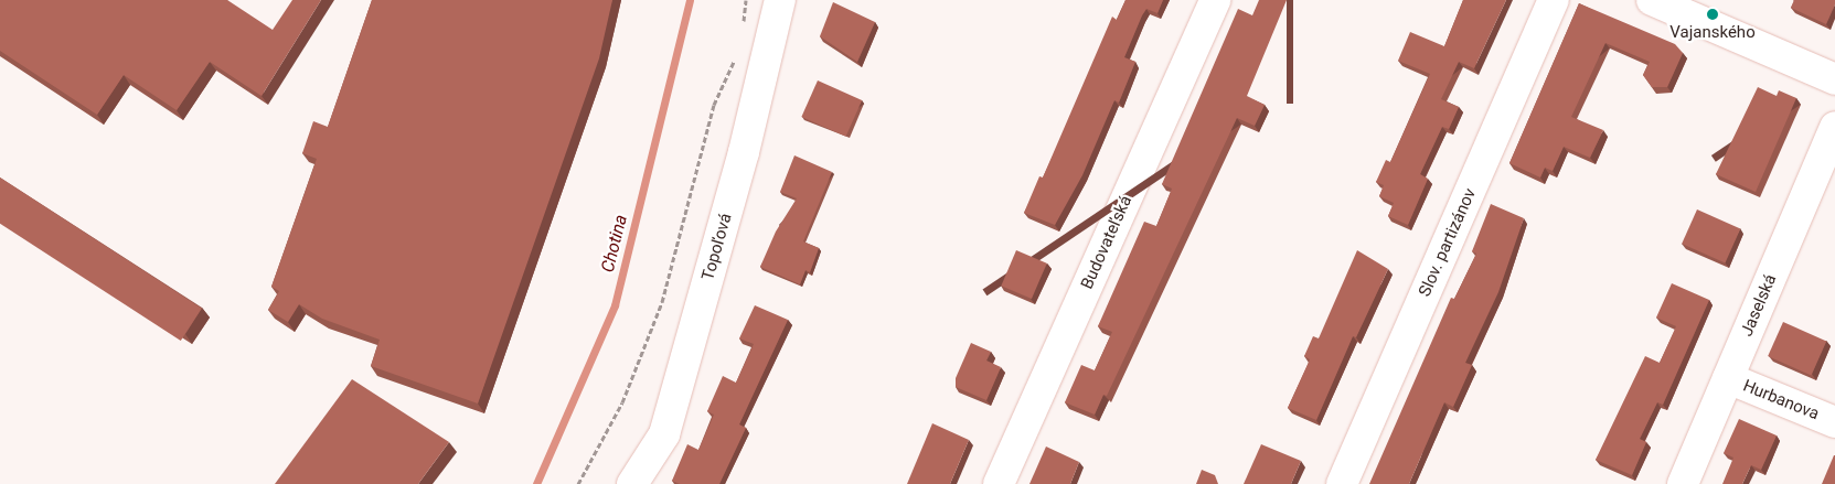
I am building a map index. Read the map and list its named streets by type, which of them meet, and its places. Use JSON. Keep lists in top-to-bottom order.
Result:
{
  "streets": {
    "street": [
      "Budovateľská",
      "Slov. partizánov",
      "Topoľová",
      "Jaselská",
      "Hurbanova"
    ]
  },
  "crossings": [
    ["Jaselská", "Hurbanova"]
  ],
  "water": ["Chotina"],
  "places": ["Vajanského"]
}
